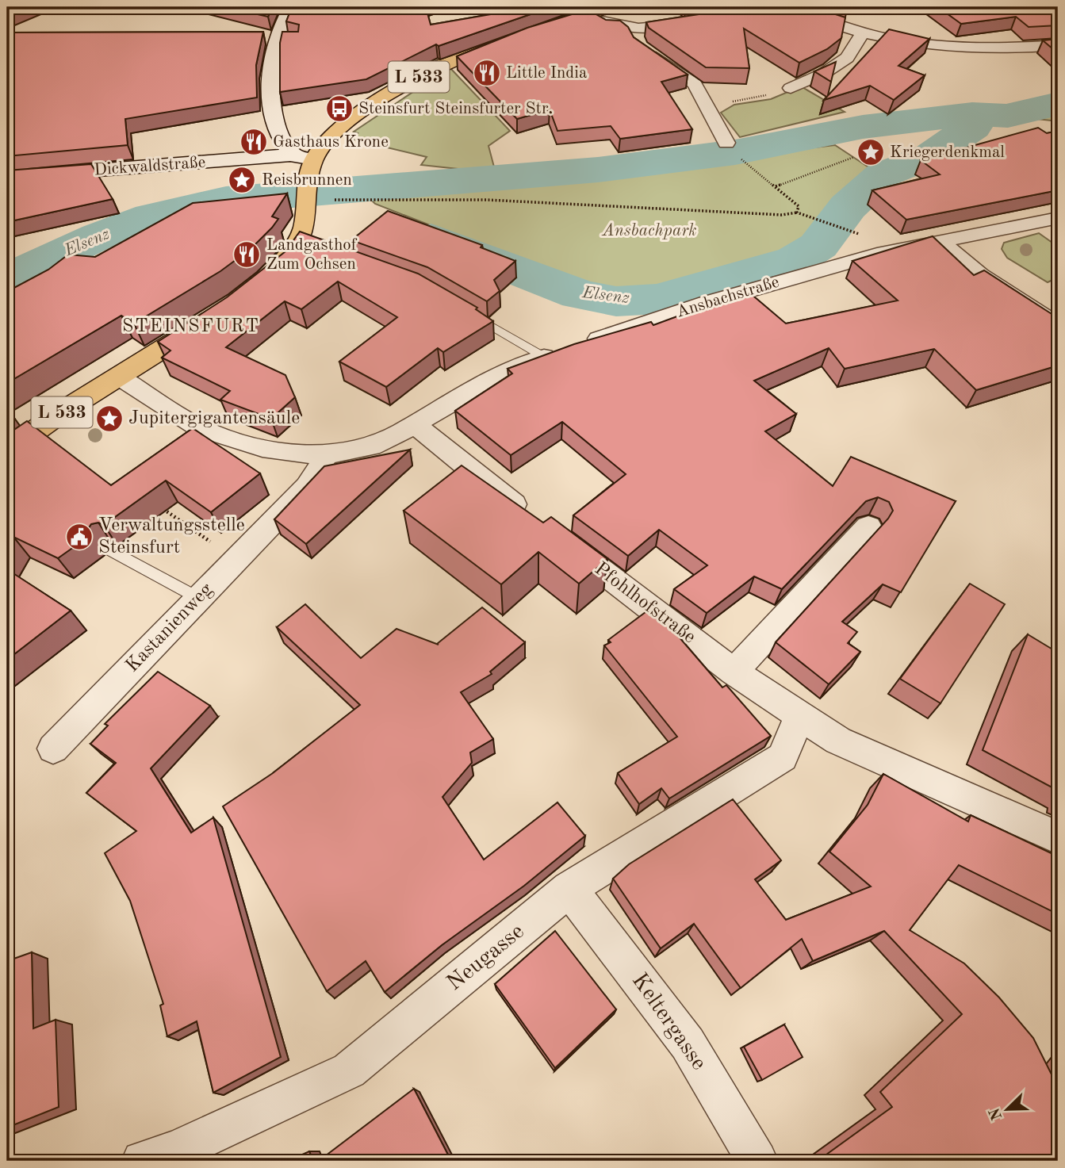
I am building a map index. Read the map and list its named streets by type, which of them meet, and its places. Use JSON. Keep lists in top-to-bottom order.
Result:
{
  "streets": {
    "main road": ["L 533"],
    "street": [
      "Dickwaldstraße",
      "Ansbachstraße",
      "Pfohlhofstraße",
      "Kastanienweg",
      "Neugasse",
      "Keltergasse"
    ]
  },
  "crossings": [
    ["L 533", "Dickwaldstraße"],
    ["Ansbachstraße", "Pfohlhofstraße"],
    ["Pfohlhofstraße", "Neugasse"],
    ["Neugasse", "Keltergasse"]
  ],
  "districts": ["STEINSFURT"],
  "water": ["Elsenz"],
  "parks": ["Ansbachpark"],
  "places": {
    "restaurant": ["Little India", "Gasthaus Krone", "Landgasthof Zum Ochsen"],
    "bus stop": ["Steinsfurt Steinsfurter Str."],
    "place": ["Kriegerdenkmal", "Reisbrunnen", "Jupitergigantensäule"],
    "public building": ["Verwaltungsstelle Steinsfurt"]
  },
  "north": "bottom left"
}
